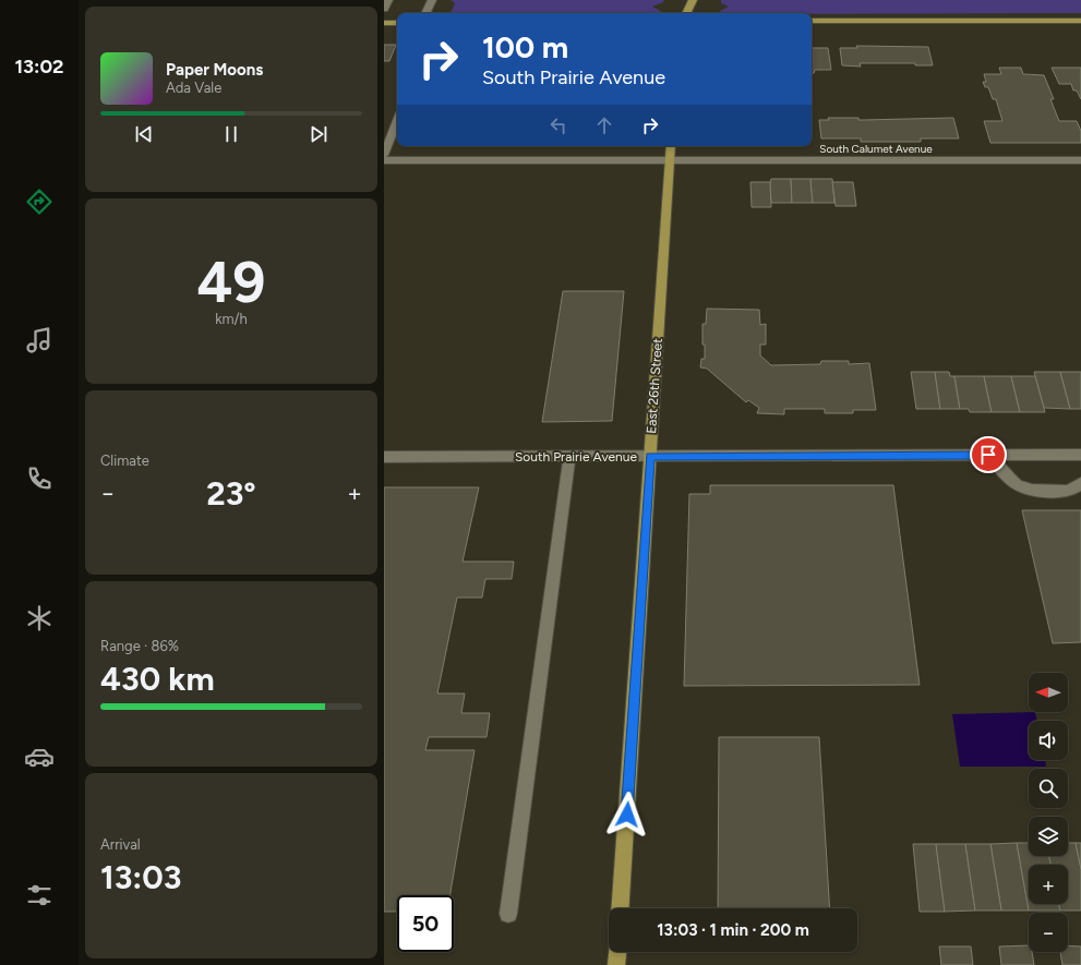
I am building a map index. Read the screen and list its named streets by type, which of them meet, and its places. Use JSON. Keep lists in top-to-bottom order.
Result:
{
  "streets": {
    "main road": ["East 26th Street"],
    "street": ["South Calumet Avenue", "South Prairie Avenue"]
  },
  "crossings": [
    ["South Calumet Avenue", "East 26th Street"],
    ["East 26th Street", "South Prairie Avenue"]
  ],
  "north": "left",
  "page": {
    "tabs": "13:02",
    "turn": ["100 m", "South Prairie Avenue"],
    "song": ["Paper Moons", "Ada Vale"],
    "tile": [
      ["49", "km/h"],
      "Climate",
      ["Range · 86%", "430 km"],
      ["Arrival", "13:03"]
    ],
    "heat": ["−", "23°", "+"],
    "map_buttons": ["+", "−"],
    "limit": "50",
    "trip": "13:03 · 1 min · 200 m"
  }
}
